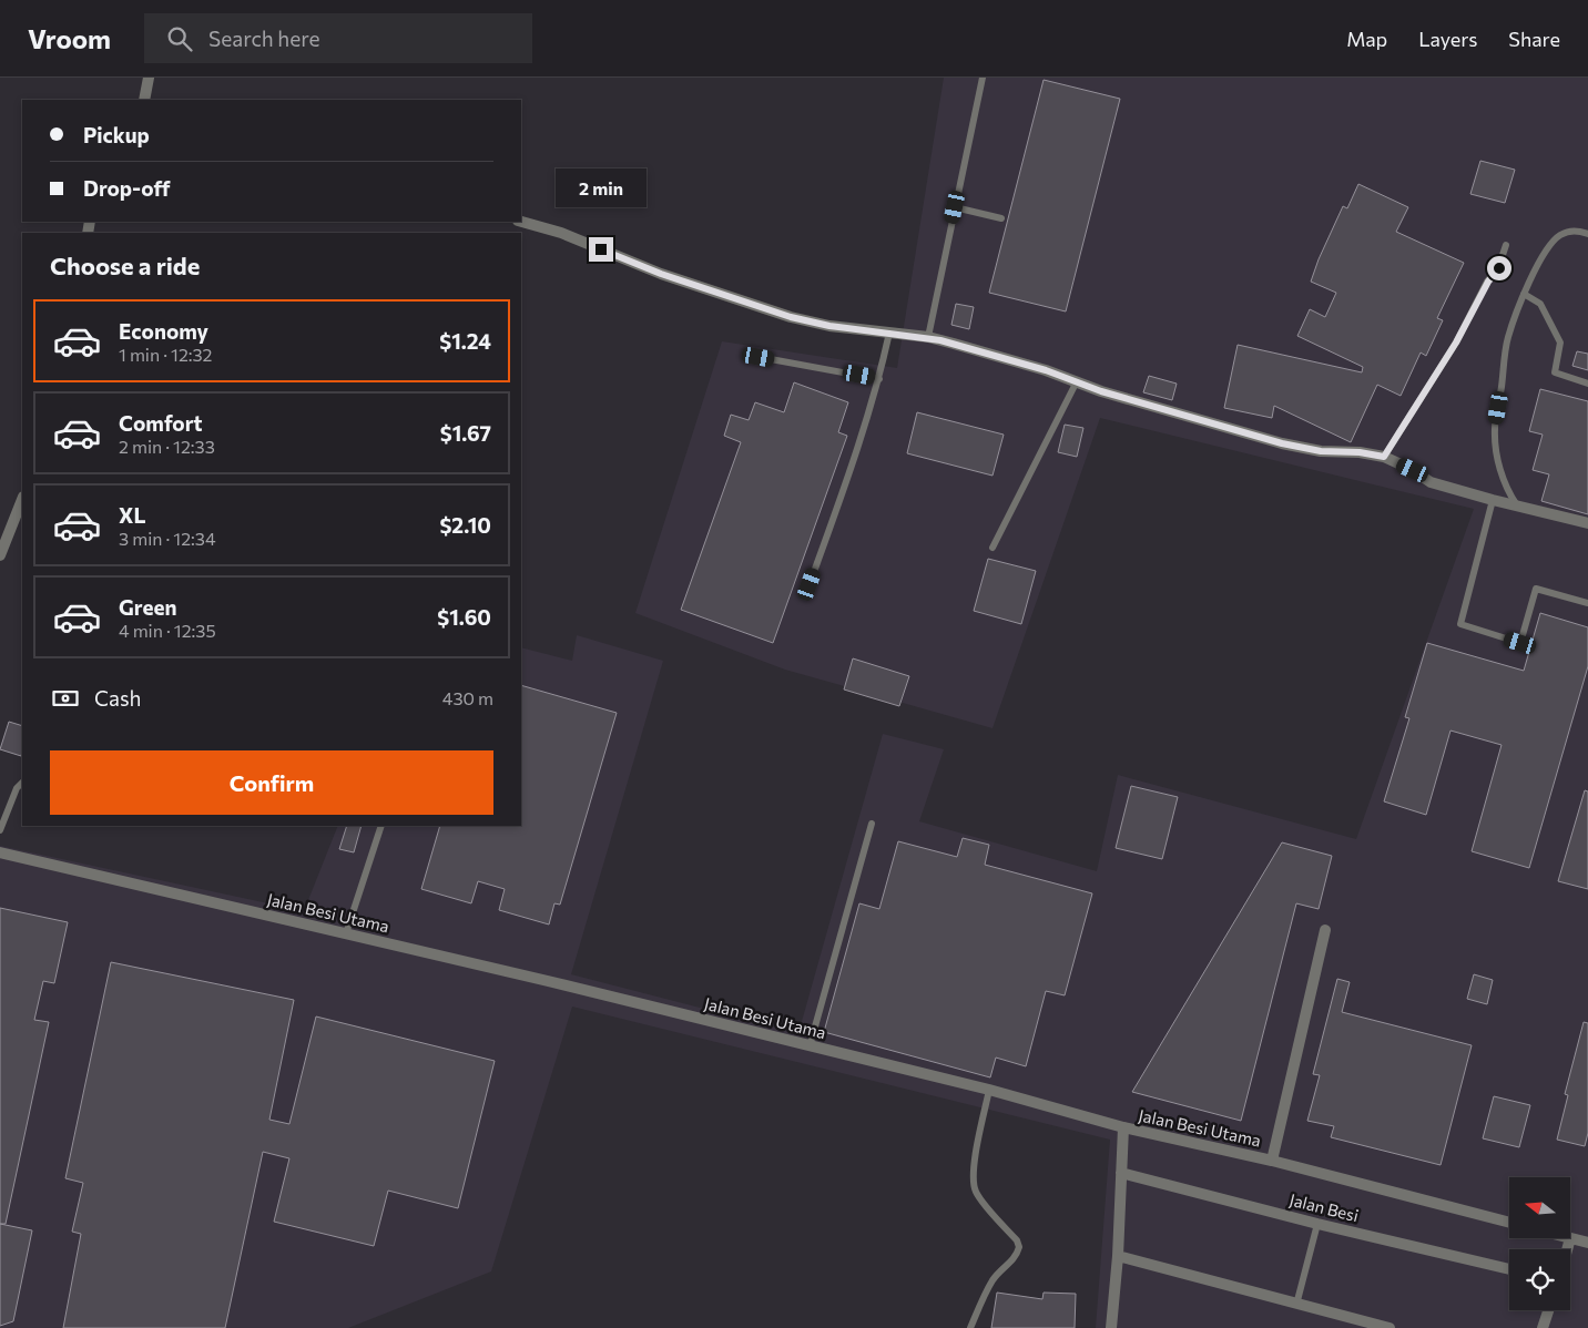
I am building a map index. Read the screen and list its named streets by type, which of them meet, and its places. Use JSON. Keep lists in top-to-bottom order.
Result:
{
  "streets": {
    "street": ["Jalan Besi Utama", "Jalan Besi"]
  },
  "north": "left",
  "page": {
    "header": "Vroom",
    "search": "Search here",
    "nav": ["Map", "Layers", "Share"],
    "banner": ["Pickup", "Drop-off"],
    "bubble": "2 min",
    "heading": "Choose a ride",
    "list": [
      {
        "name": "Economy",
        "note": "1 min · 12:32",
        "value": "$1.24"
      },
      {
        "name": "Comfort",
        "note": "2 min · 12:33",
        "value": "$1.67"
      },
      {
        "name": "XL",
        "note": "3 min · 12:34",
        "value": "$2.10"
      },
      {
        "name": "Green",
        "note": "4 min · 12:35",
        "value": "$1.60"
      }
    ],
    "pay": ["Cash", "430 m"],
    "buttons": "Confirm"
  }
}
